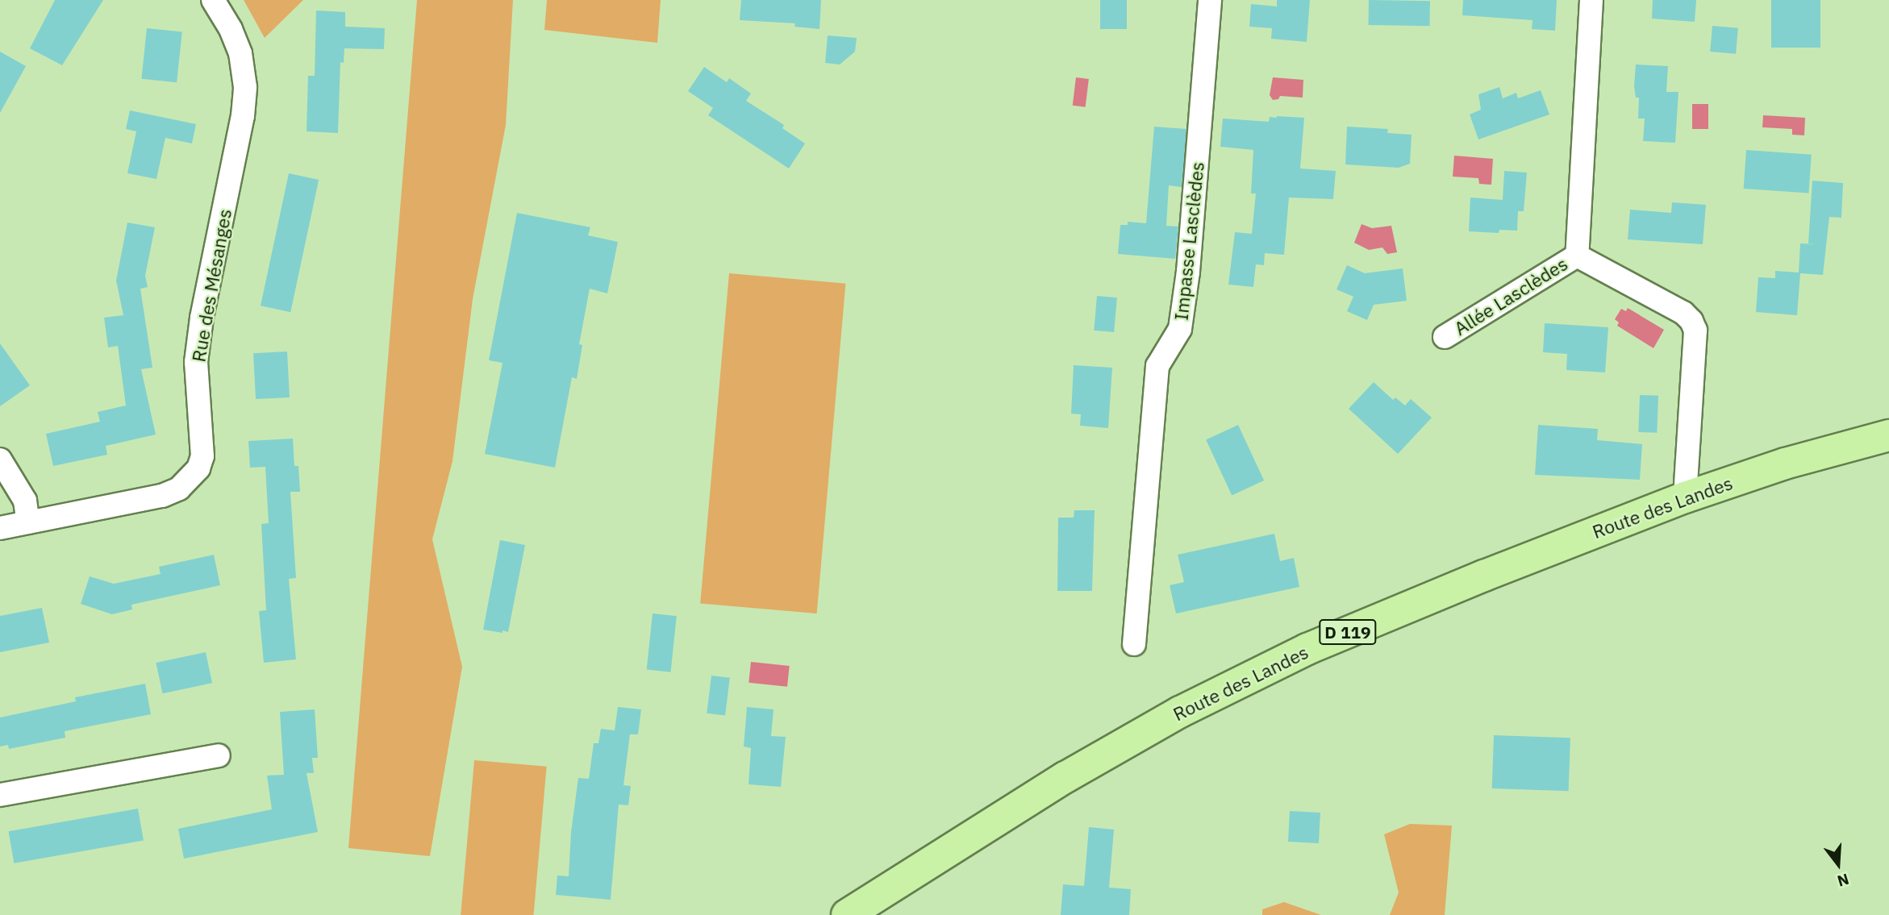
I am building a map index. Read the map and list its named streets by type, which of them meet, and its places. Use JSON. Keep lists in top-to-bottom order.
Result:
{
  "streets": {
    "main road": ["Route des Landes", "D 119"],
    "street": ["Impasse Lasclèdes", "Rue des Mésanges", "Allée Lasclèdes"]
  },
  "north": "bottom"
}
